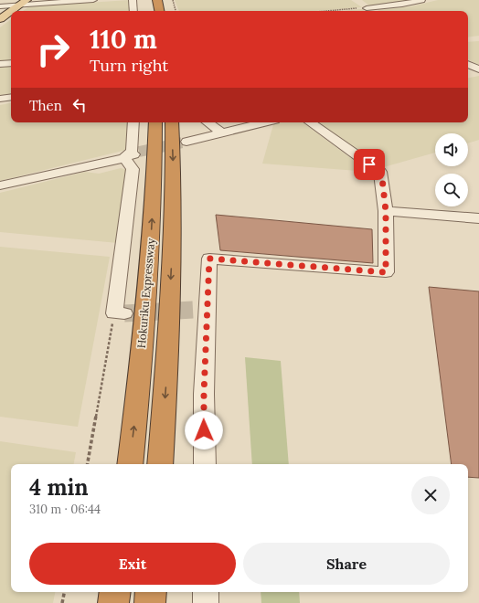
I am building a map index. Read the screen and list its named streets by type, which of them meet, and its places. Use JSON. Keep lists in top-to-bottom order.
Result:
{
  "streets": {
    "highway": ["Hokuriku Expressway"]
  },
  "page": {
    "turn": ["110 m", "Turn right"],
    "then": "Then",
    "heading": ["4 min", "310 m · 06:44"],
    "buttons": ["Exit", "Share"]
  }
}
